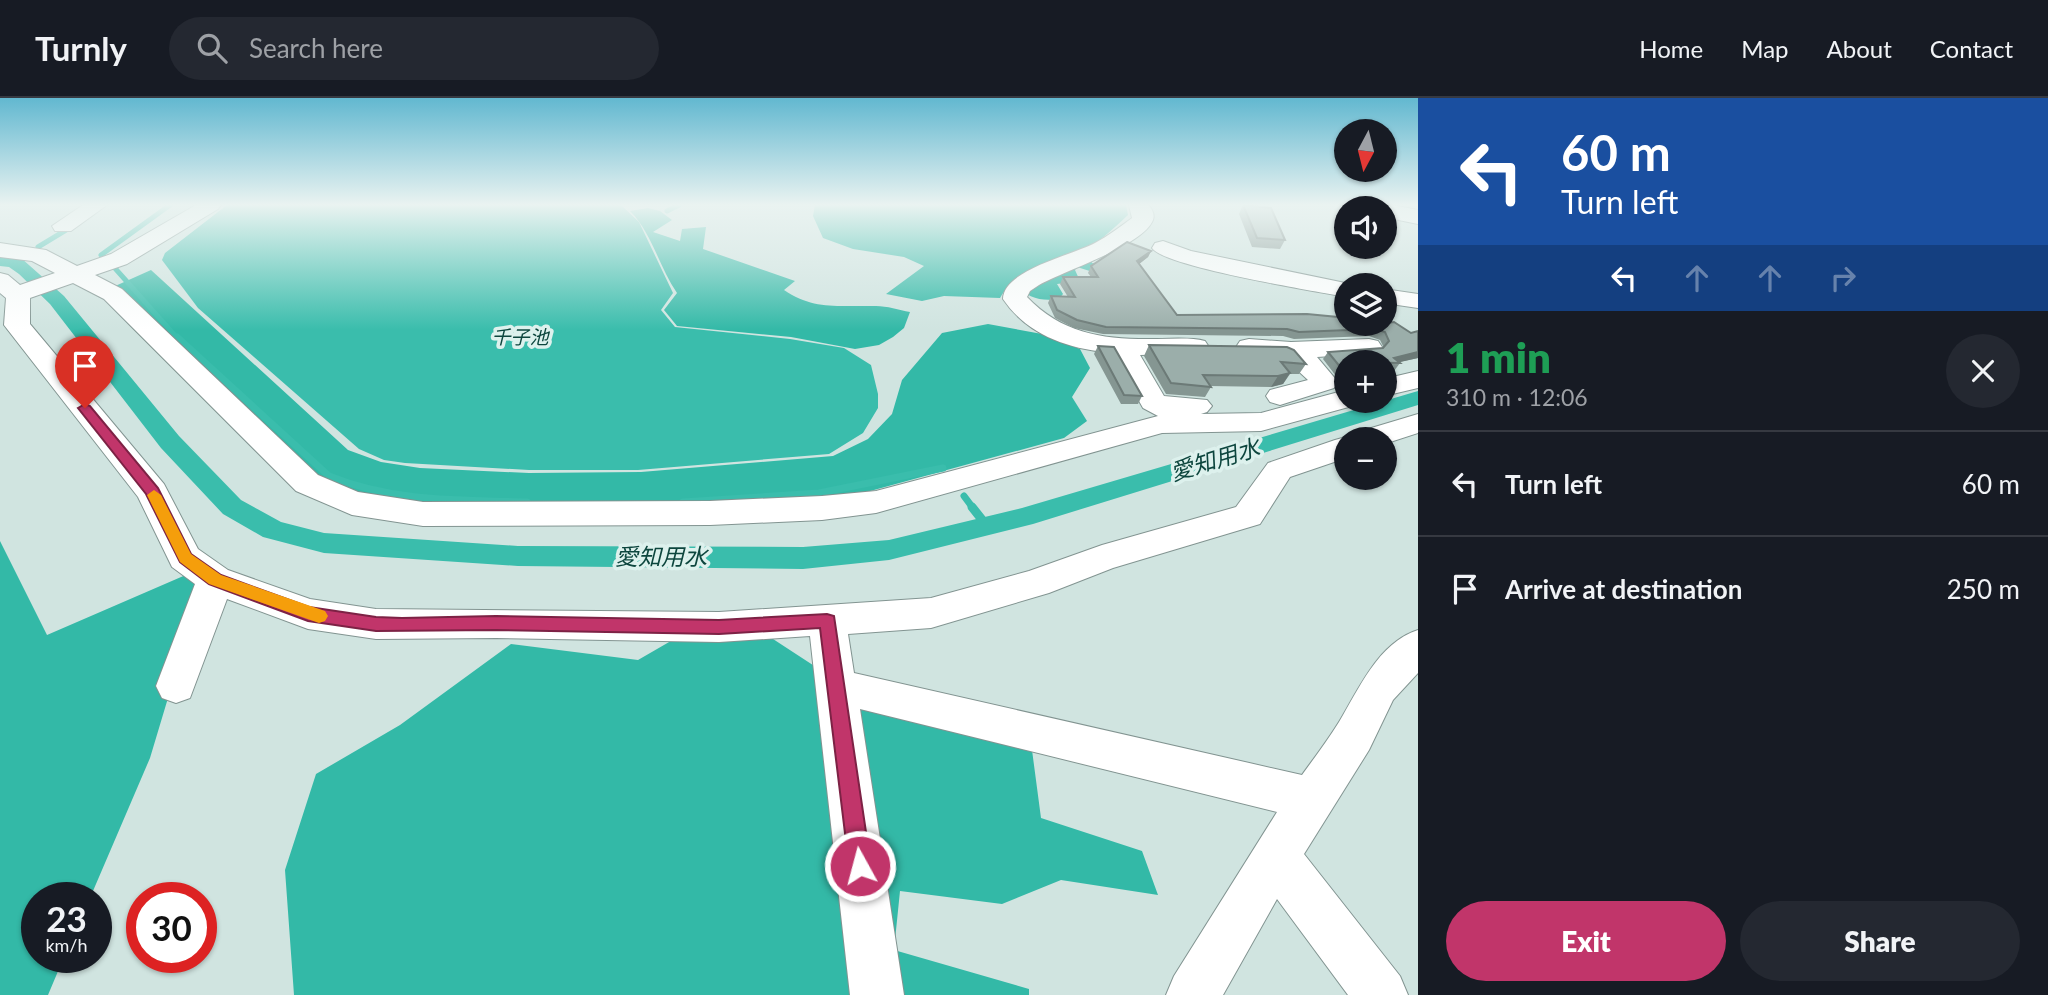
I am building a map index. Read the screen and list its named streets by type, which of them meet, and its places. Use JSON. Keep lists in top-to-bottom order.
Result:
{
  "water": ["千子池", "愛知用水"],
  "north": "bottom",
  "page": {
    "header": "Turnly",
    "search": "Search here",
    "nav": [
      "Home",
      "Map",
      "About",
      "Contact"
    ],
    "turn": ["60 m", "Turn left"],
    "map_buttons": ["+", "−"],
    "heading": ["1 min", "310 m · 12:06"],
    "list": [
      {
        "name": "Turn left",
        "value": "60 m"
      },
      {
        "name": "Arrive at destination",
        "value": "250 m"
      }
    ],
    "speed": "23 km/h",
    "limit": "30",
    "buttons": ["Exit", "Share"]
  }
}
